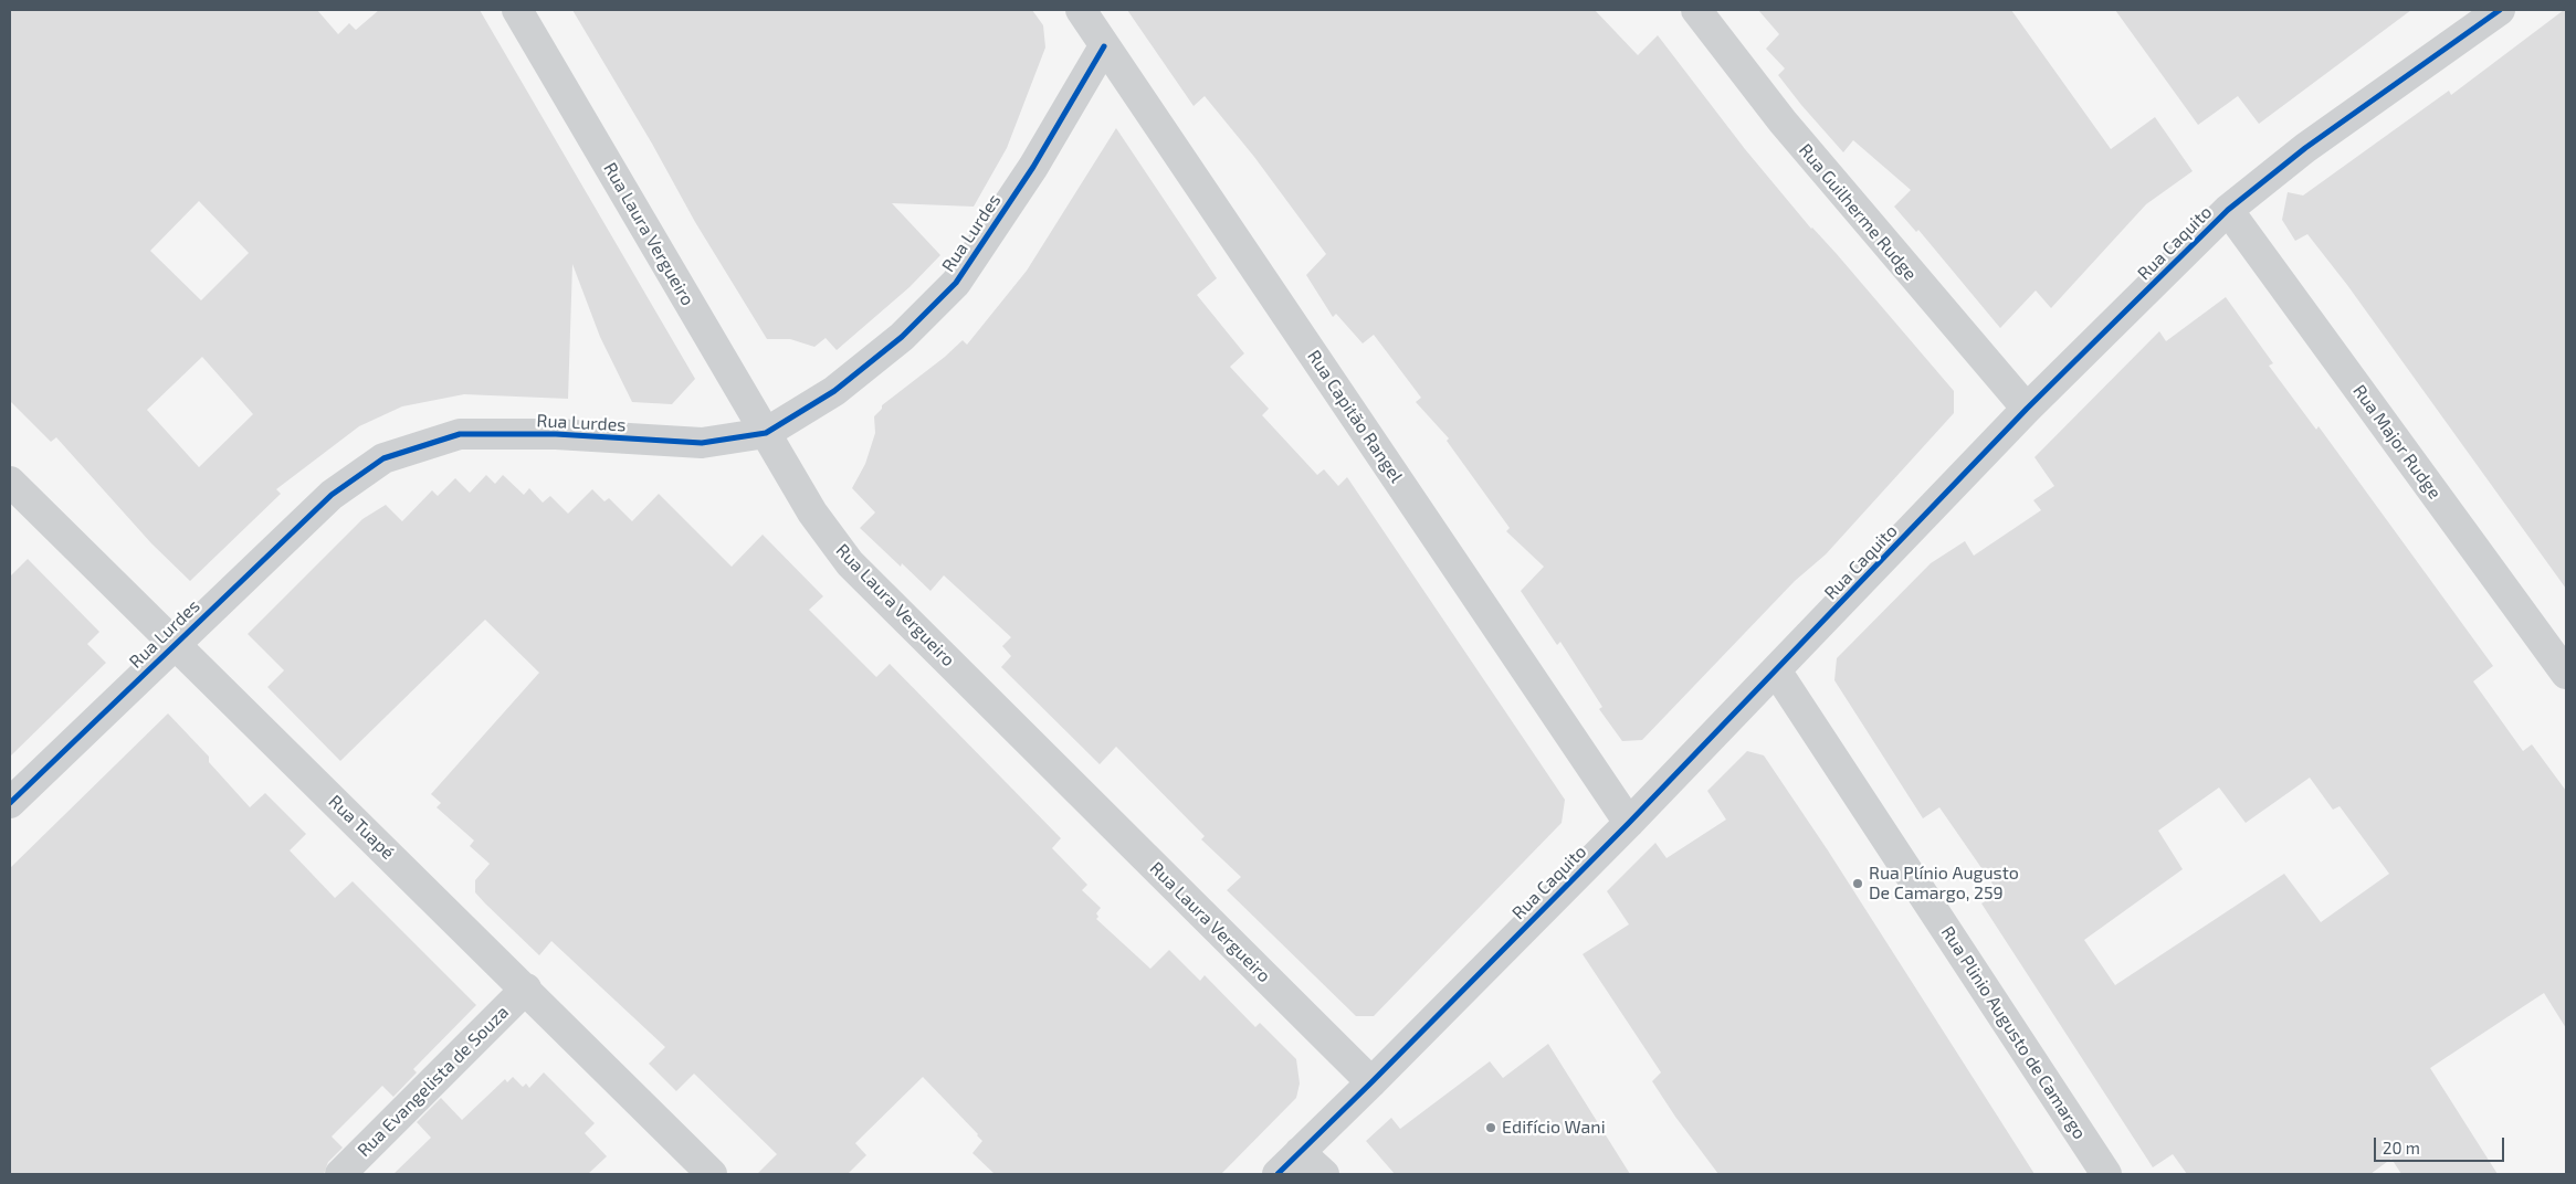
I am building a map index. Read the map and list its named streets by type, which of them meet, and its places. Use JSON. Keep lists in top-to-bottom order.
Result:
{
  "streets": {
    "street": [
      "Rua Guilherme Rudge",
      "Rua Lurdes",
      "Rua Laura Vergueiro",
      "Rua Caquito",
      "Rua Capitão Rangel",
      "Rua Major Rudge",
      "Rua Tuapé",
      "Rua Plinio Augusto de Camargo",
      "Rua Evangelista de Souza"
    ]
  },
  "crossings": [
    ["Rua Guilherme Rudge", "Rua Caquito"],
    ["Rua Lurdes", "Rua Laura Vergueiro"],
    ["Rua Lurdes", "Rua Capitão Rangel"],
    ["Rua Lurdes", "Rua Tuapé"],
    ["Rua Laura Vergueiro", "Rua Caquito"],
    ["Rua Caquito", "Rua Capitão Rangel"],
    ["Rua Caquito", "Rua Major Rudge"],
    ["Rua Caquito", "Rua Plinio Augusto de Camargo"],
    ["Rua Tuapé", "Rua Evangelista de Souza"]
  ],
  "places": ["Rua Plínio Augusto De Camargo, 259", "Edifício Wani"],
  "scale_bar": "20 m"
}
